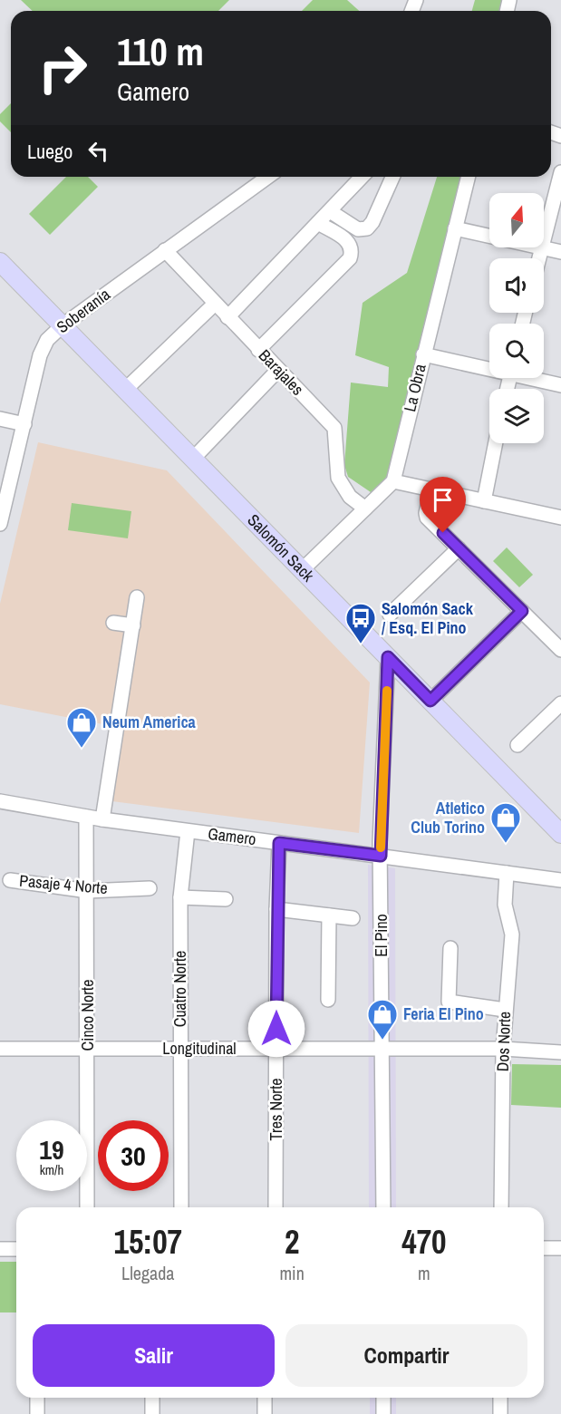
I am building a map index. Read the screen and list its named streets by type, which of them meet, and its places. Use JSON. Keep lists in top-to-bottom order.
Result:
{
  "streets": {
    "main road": ["Salomón Sack"],
    "street": [
      "Soberanía",
      "Barajales",
      "La Obra",
      "Gamero",
      "Pasaje 4 Norte",
      "El Pino",
      "Cuatro Norte",
      "Cinco Norte",
      "Dos Norte",
      "Longitudinal",
      "Tres Norte"
    ]
  },
  "crossings": [
    ["Soberanía", "Barajales"],
    ["Soberanía", "Salomón Sack"],
    ["Salomón Sack", "El Pino"],
    ["Gamero", "El Pino"],
    ["Gamero", "Cuatro Norte"],
    ["Gamero", "Cinco Norte"],
    ["Gamero", "Dos Norte"],
    ["Gamero", "Tres Norte"],
    ["Pasaje 4 Norte", "Cinco Norte"],
    ["El Pino", "Longitudinal"],
    ["Cuatro Norte", "Longitudinal"],
    ["Cinco Norte", "Longitudinal"],
    ["Dos Norte", "Longitudinal"],
    ["Longitudinal", "Tres Norte"]
  ],
  "places": {
    "bus stop": ["Salomón Sack / Esq. El Pino"],
    "shop": ["Neum America", "Atletico Club Torino", "Feria El Pino"]
  },
  "north": "top",
  "page": {
    "turn": ["110 m", "Gamero"],
    "then": "Luego",
    "speed": "19 km/h",
    "limit": "30",
    "eta": [
      "15:07",
      "Llegada",
      "2",
      "min",
      "470",
      "m"
    ],
    "buttons": ["Salir", "Compartir"]
  }
}
